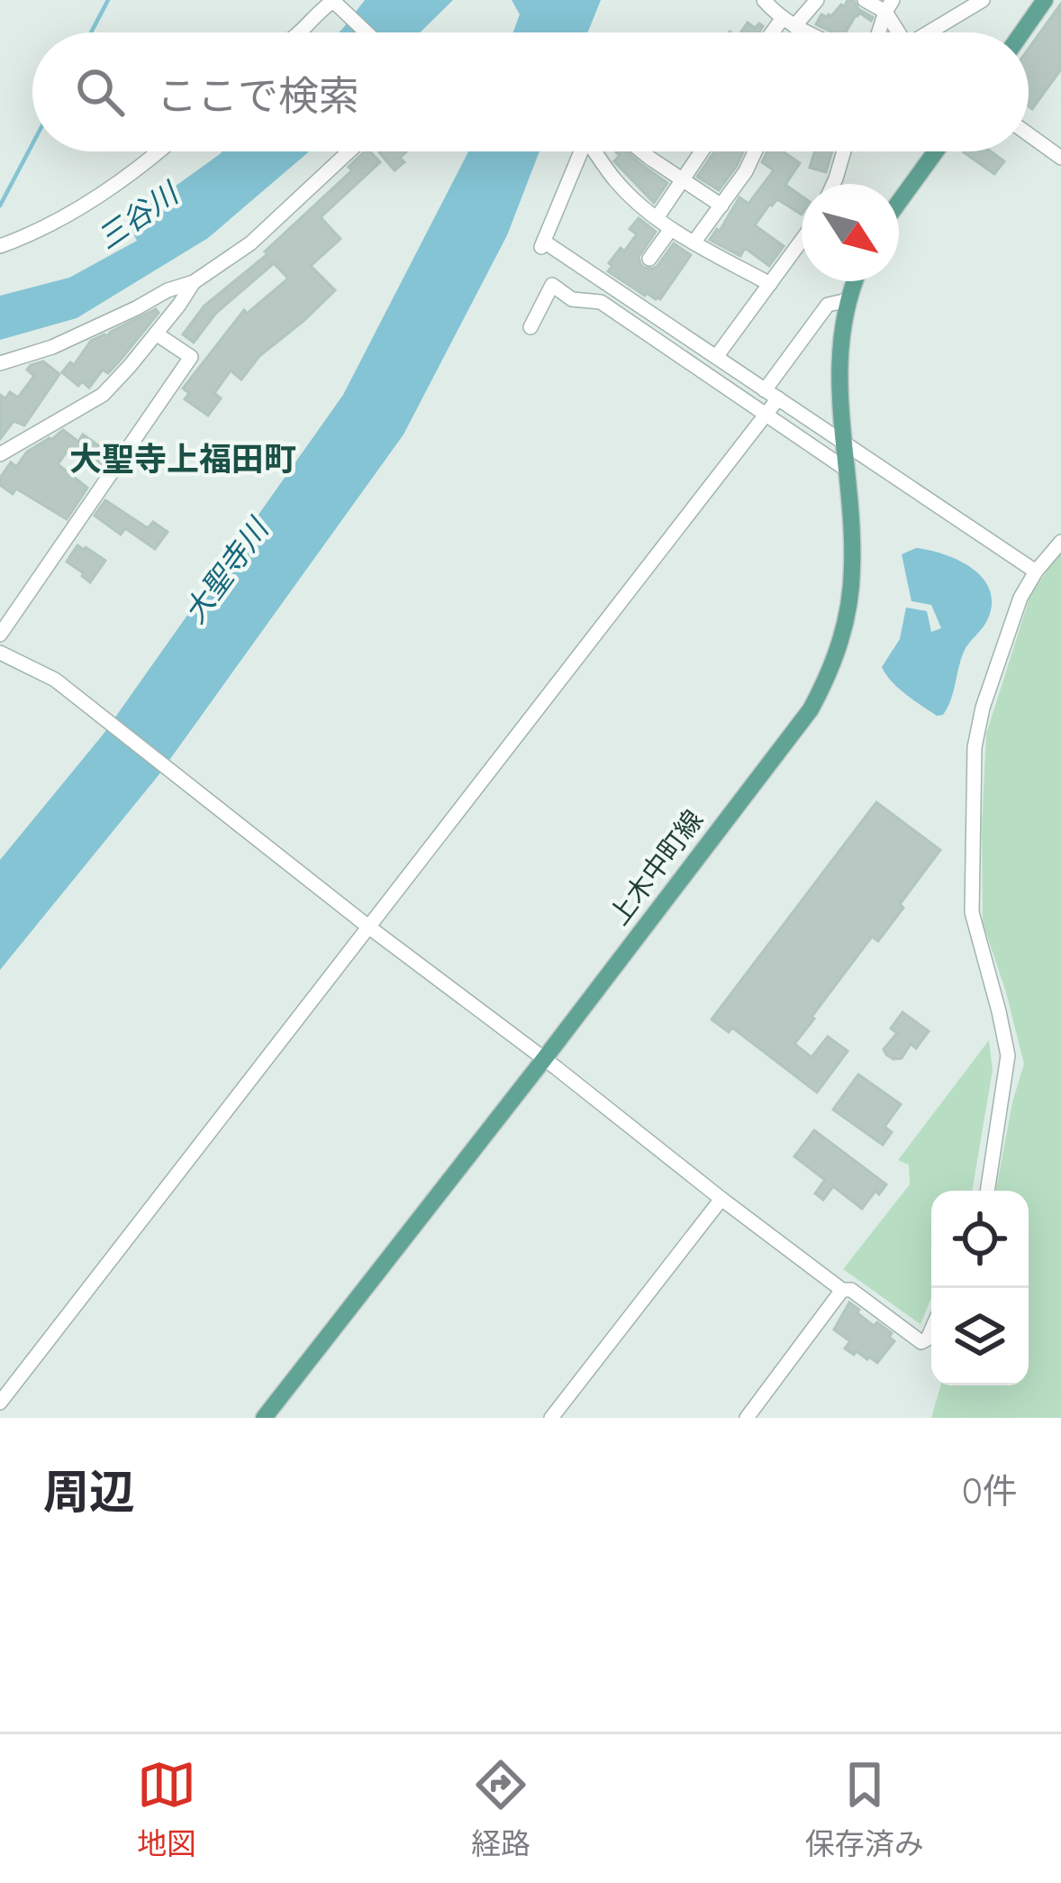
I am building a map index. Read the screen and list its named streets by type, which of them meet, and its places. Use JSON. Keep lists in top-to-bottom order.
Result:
{
  "streets": {
    "main road": ["上木中町線"]
  },
  "districts": ["大聖寺上福田町"],
  "water": ["三谷川", "大聖寺川"],
  "north": "bottom right",
  "page": {
    "search": "ここで検索",
    "heading": ["周辺", "0件"],
    "nav": ["地図", "経路", "保存済み"]
  }
}
